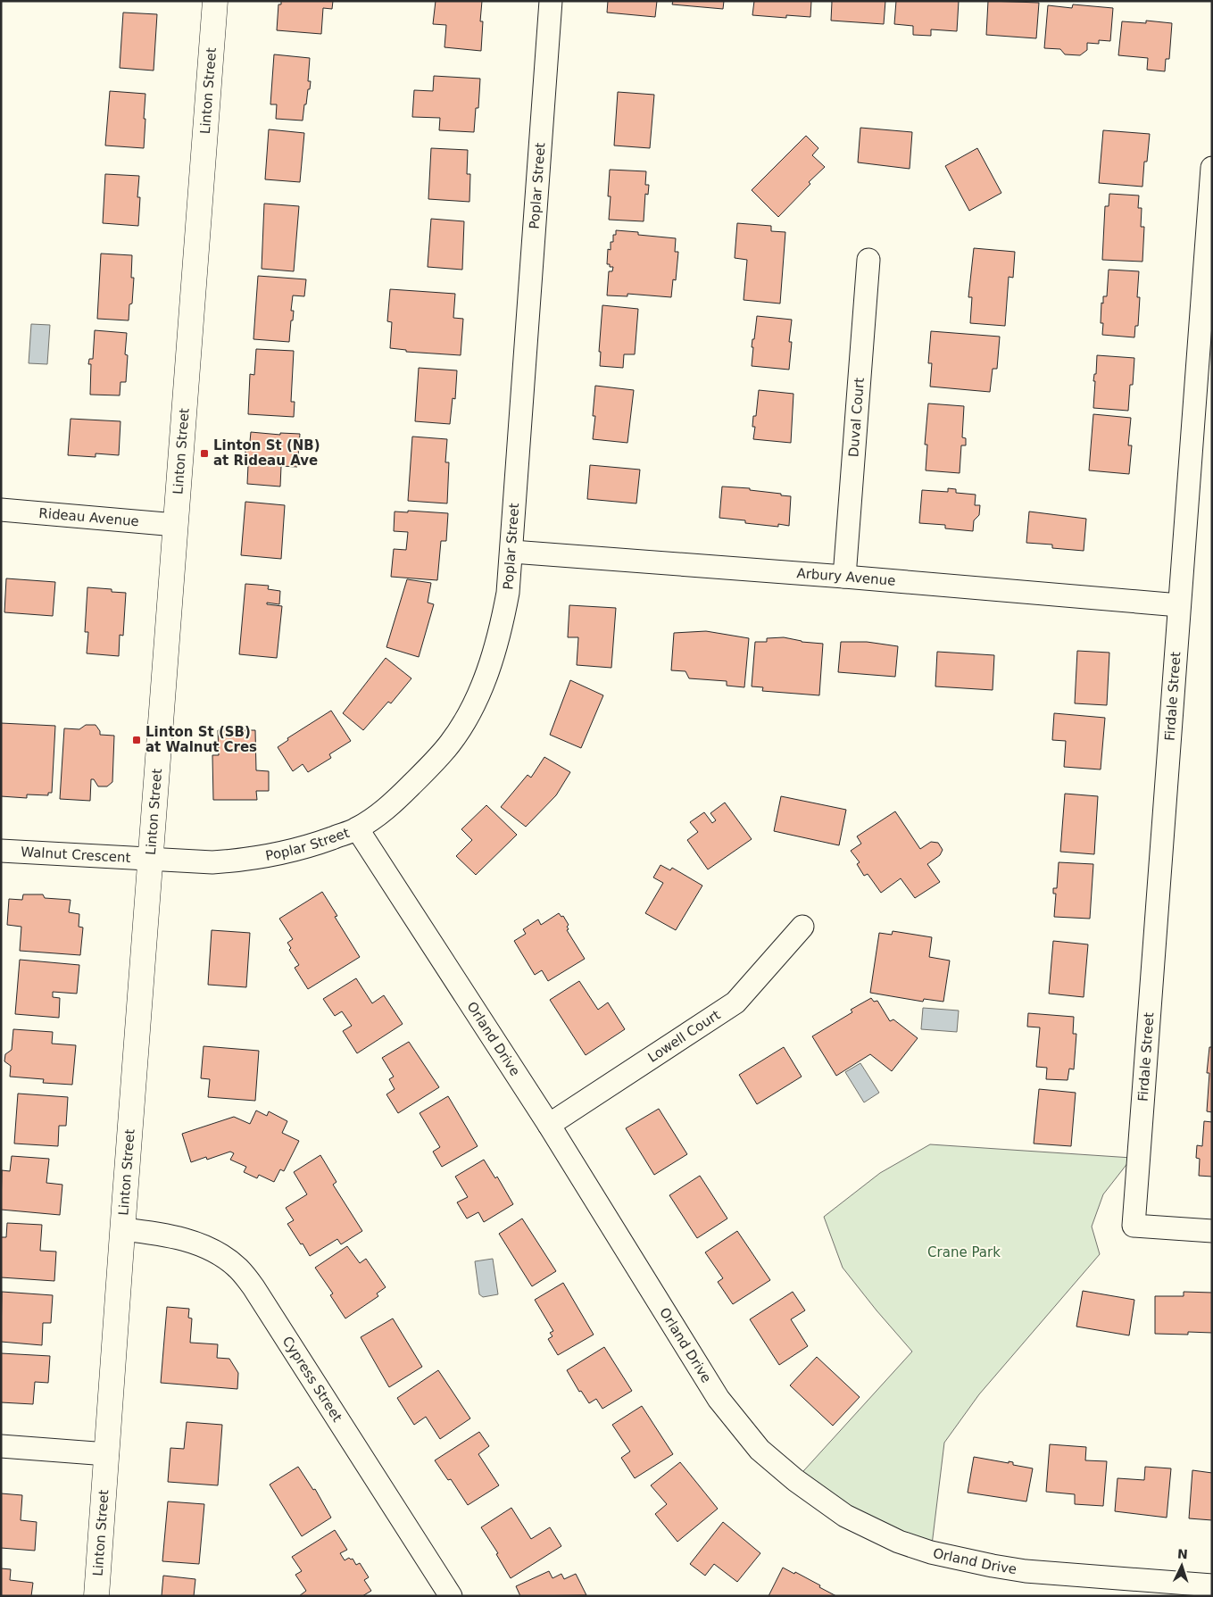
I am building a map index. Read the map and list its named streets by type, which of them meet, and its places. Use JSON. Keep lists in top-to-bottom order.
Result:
{
  "streets": {
    "street": [
      "Linton Street",
      "Poplar Street",
      "Duval Court",
      "Rideau Avenue",
      "Arbury Avenue",
      "Firdale Street",
      "Walnut Crescent",
      "Lowell Court",
      "Orland Drive",
      "Cypress Street"
    ]
  },
  "crossings": [
    ["Linton Street", "Poplar Street"],
    ["Linton Street", "Rideau Avenue"],
    ["Linton Street", "Walnut Crescent"],
    ["Linton Street", "Cypress Street"],
    ["Poplar Street", "Arbury Avenue"],
    ["Poplar Street", "Walnut Crescent"],
    ["Poplar Street", "Orland Drive"],
    ["Duval Court", "Arbury Avenue"],
    ["Arbury Avenue", "Firdale Street"],
    ["Lowell Court", "Orland Drive"]
  ],
  "parks": ["Crane Park"],
  "places": {
    "transit": ["Linton St (NB) at Rideau Ave", "Linton St (SB) at Walnut Cres"]
  },
  "north": "top"
}
